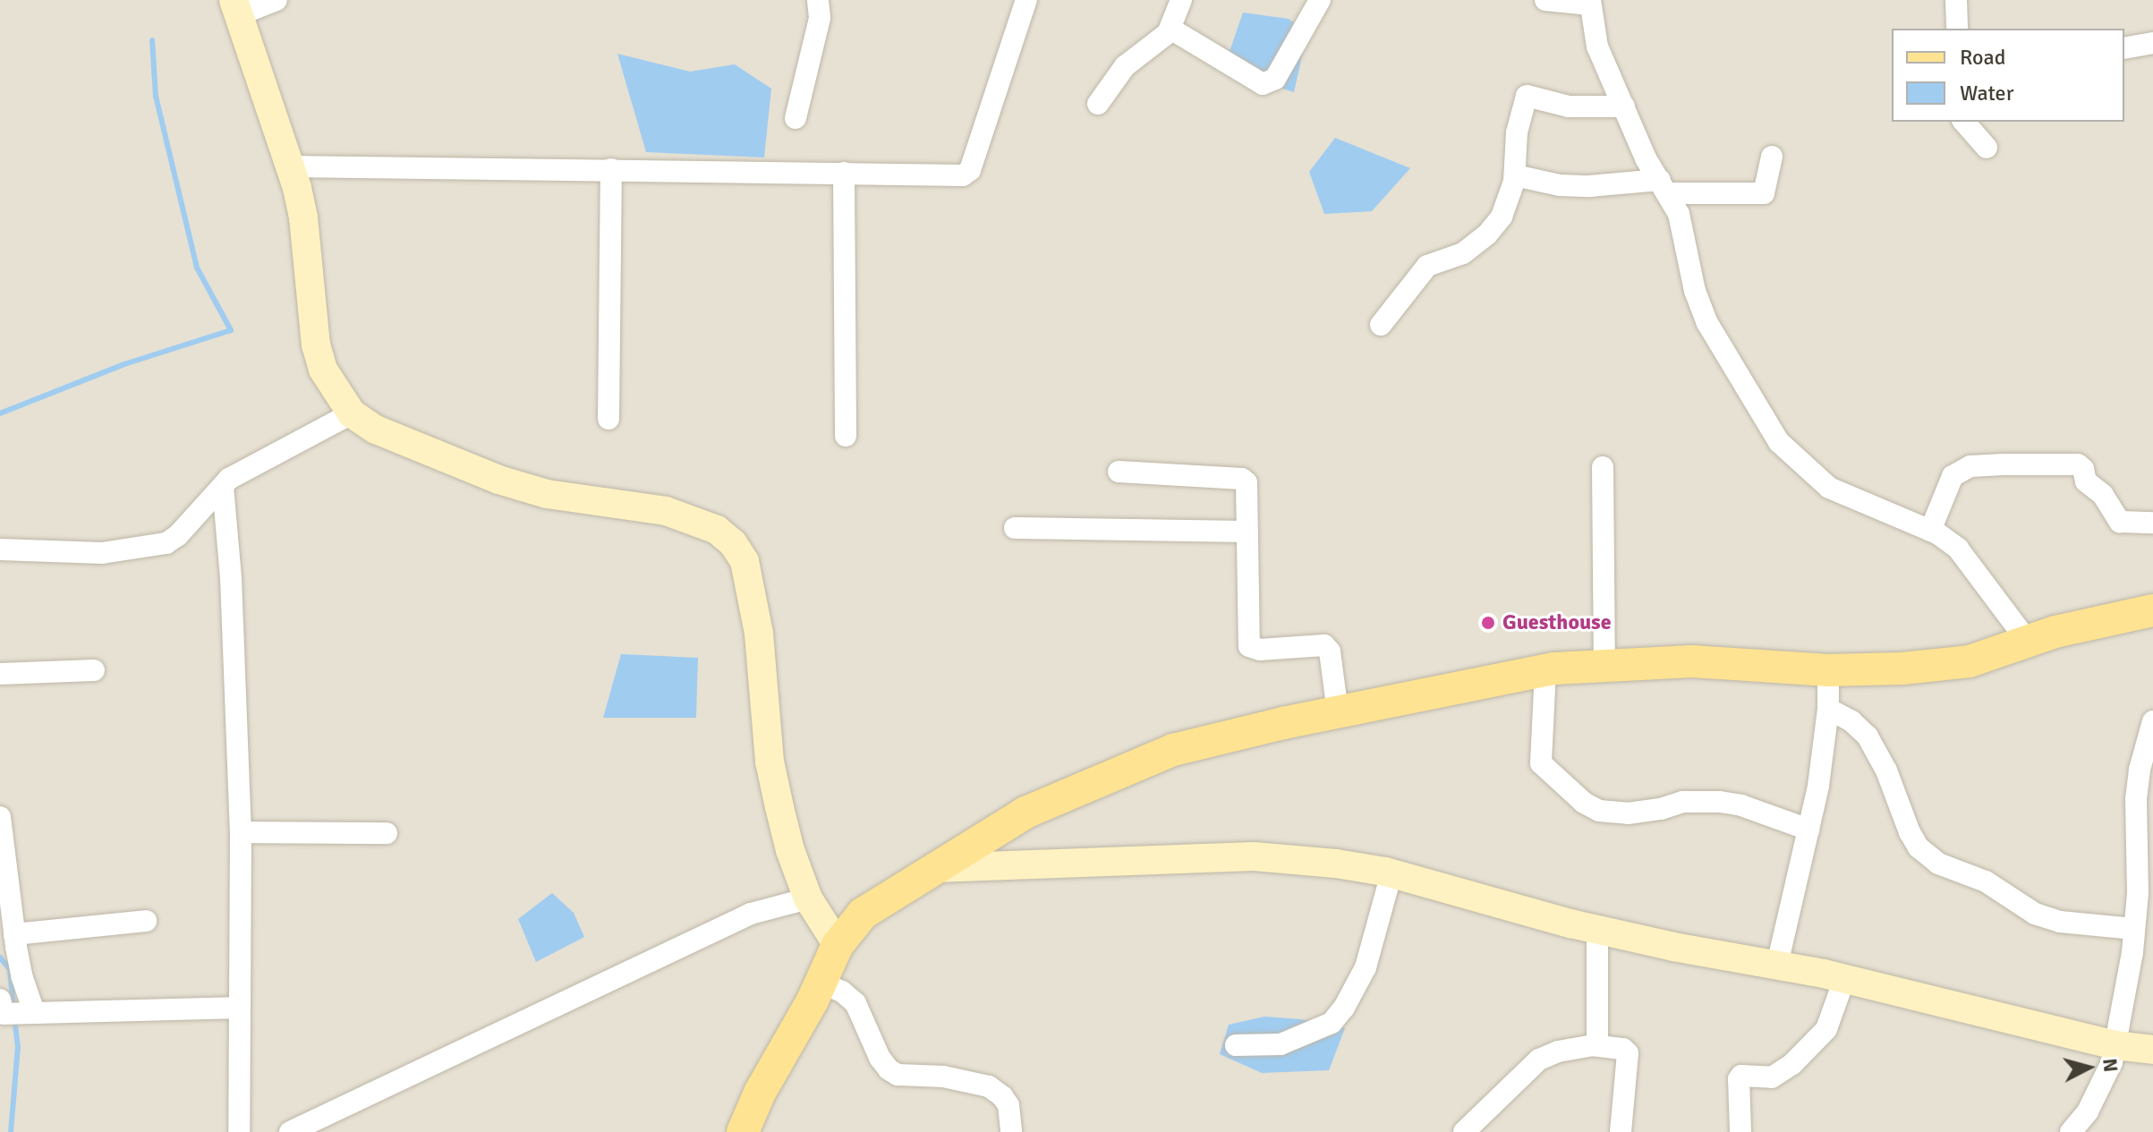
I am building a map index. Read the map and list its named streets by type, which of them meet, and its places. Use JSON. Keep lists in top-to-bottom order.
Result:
{
  "places": ["Guesthouse"],
  "legend": ["Road", "Water"],
  "north": "right"
}
